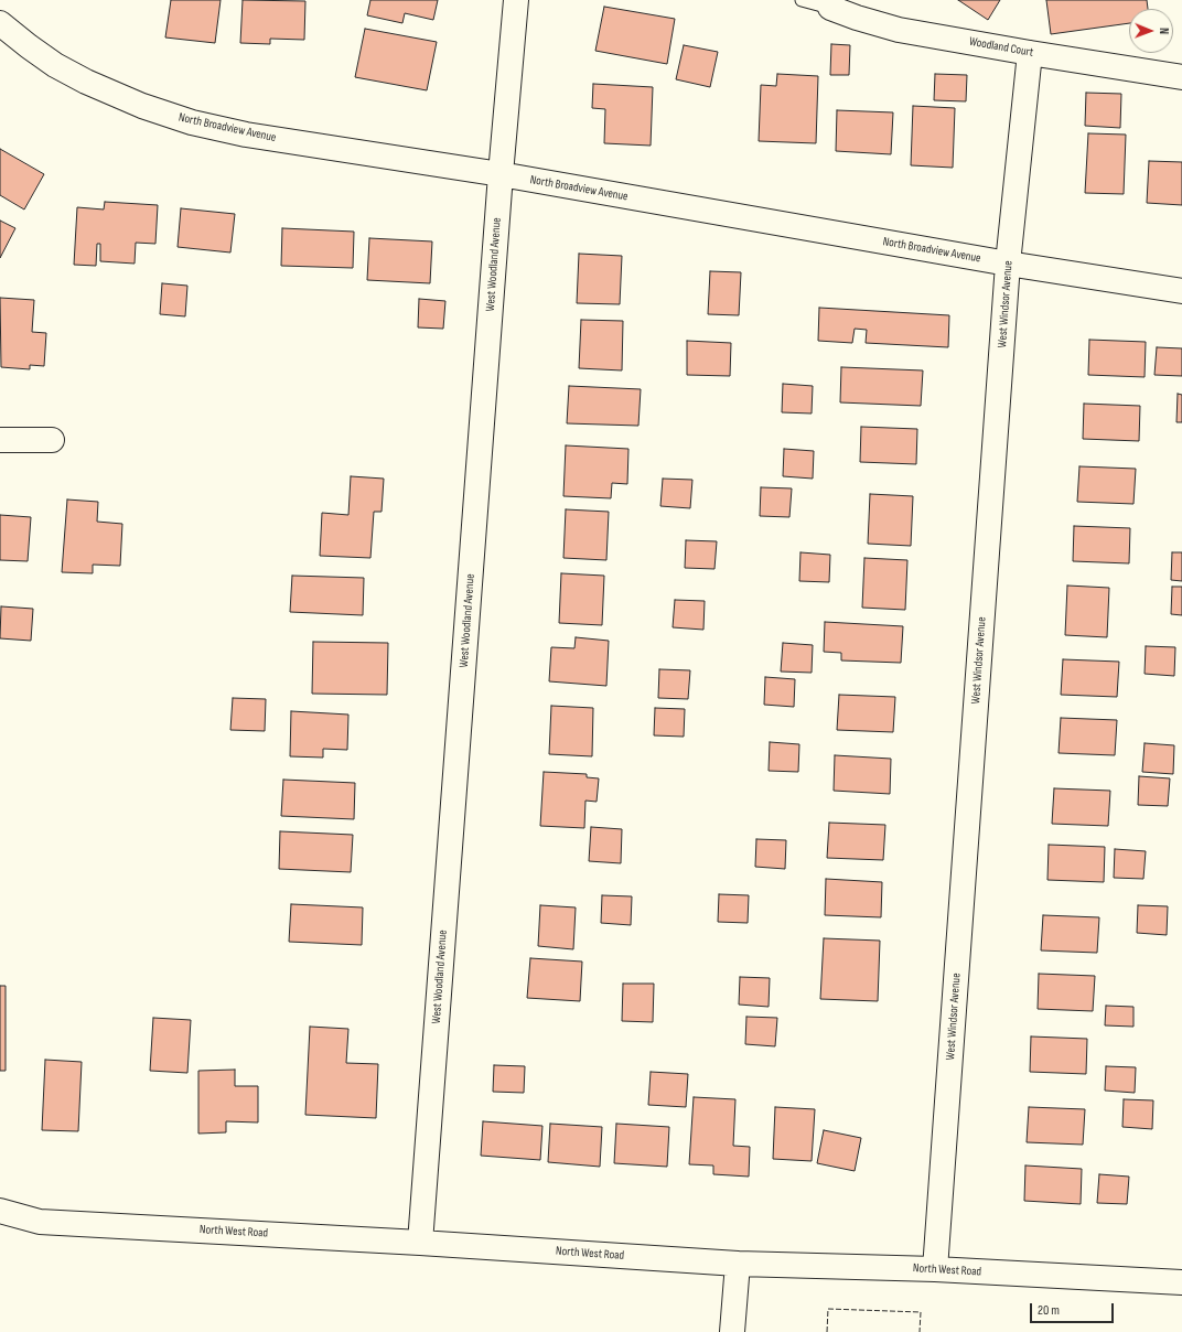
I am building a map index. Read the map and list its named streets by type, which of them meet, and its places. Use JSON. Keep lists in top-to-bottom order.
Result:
{
  "streets": {
    "street": [
      "Woodland Court",
      "North Broadview Avenue",
      "West Woodland Avenue",
      "West Windsor Avenue",
      "North West Road"
    ]
  },
  "crossings": [
    ["Woodland Court", "West Windsor Avenue"],
    ["North Broadview Avenue", "West Woodland Avenue"],
    ["North Broadview Avenue", "West Windsor Avenue"],
    ["West Woodland Avenue", "North West Road"],
    ["West Windsor Avenue", "North West Road"]
  ],
  "scale_bar": "20 m",
  "north": "right"
}
